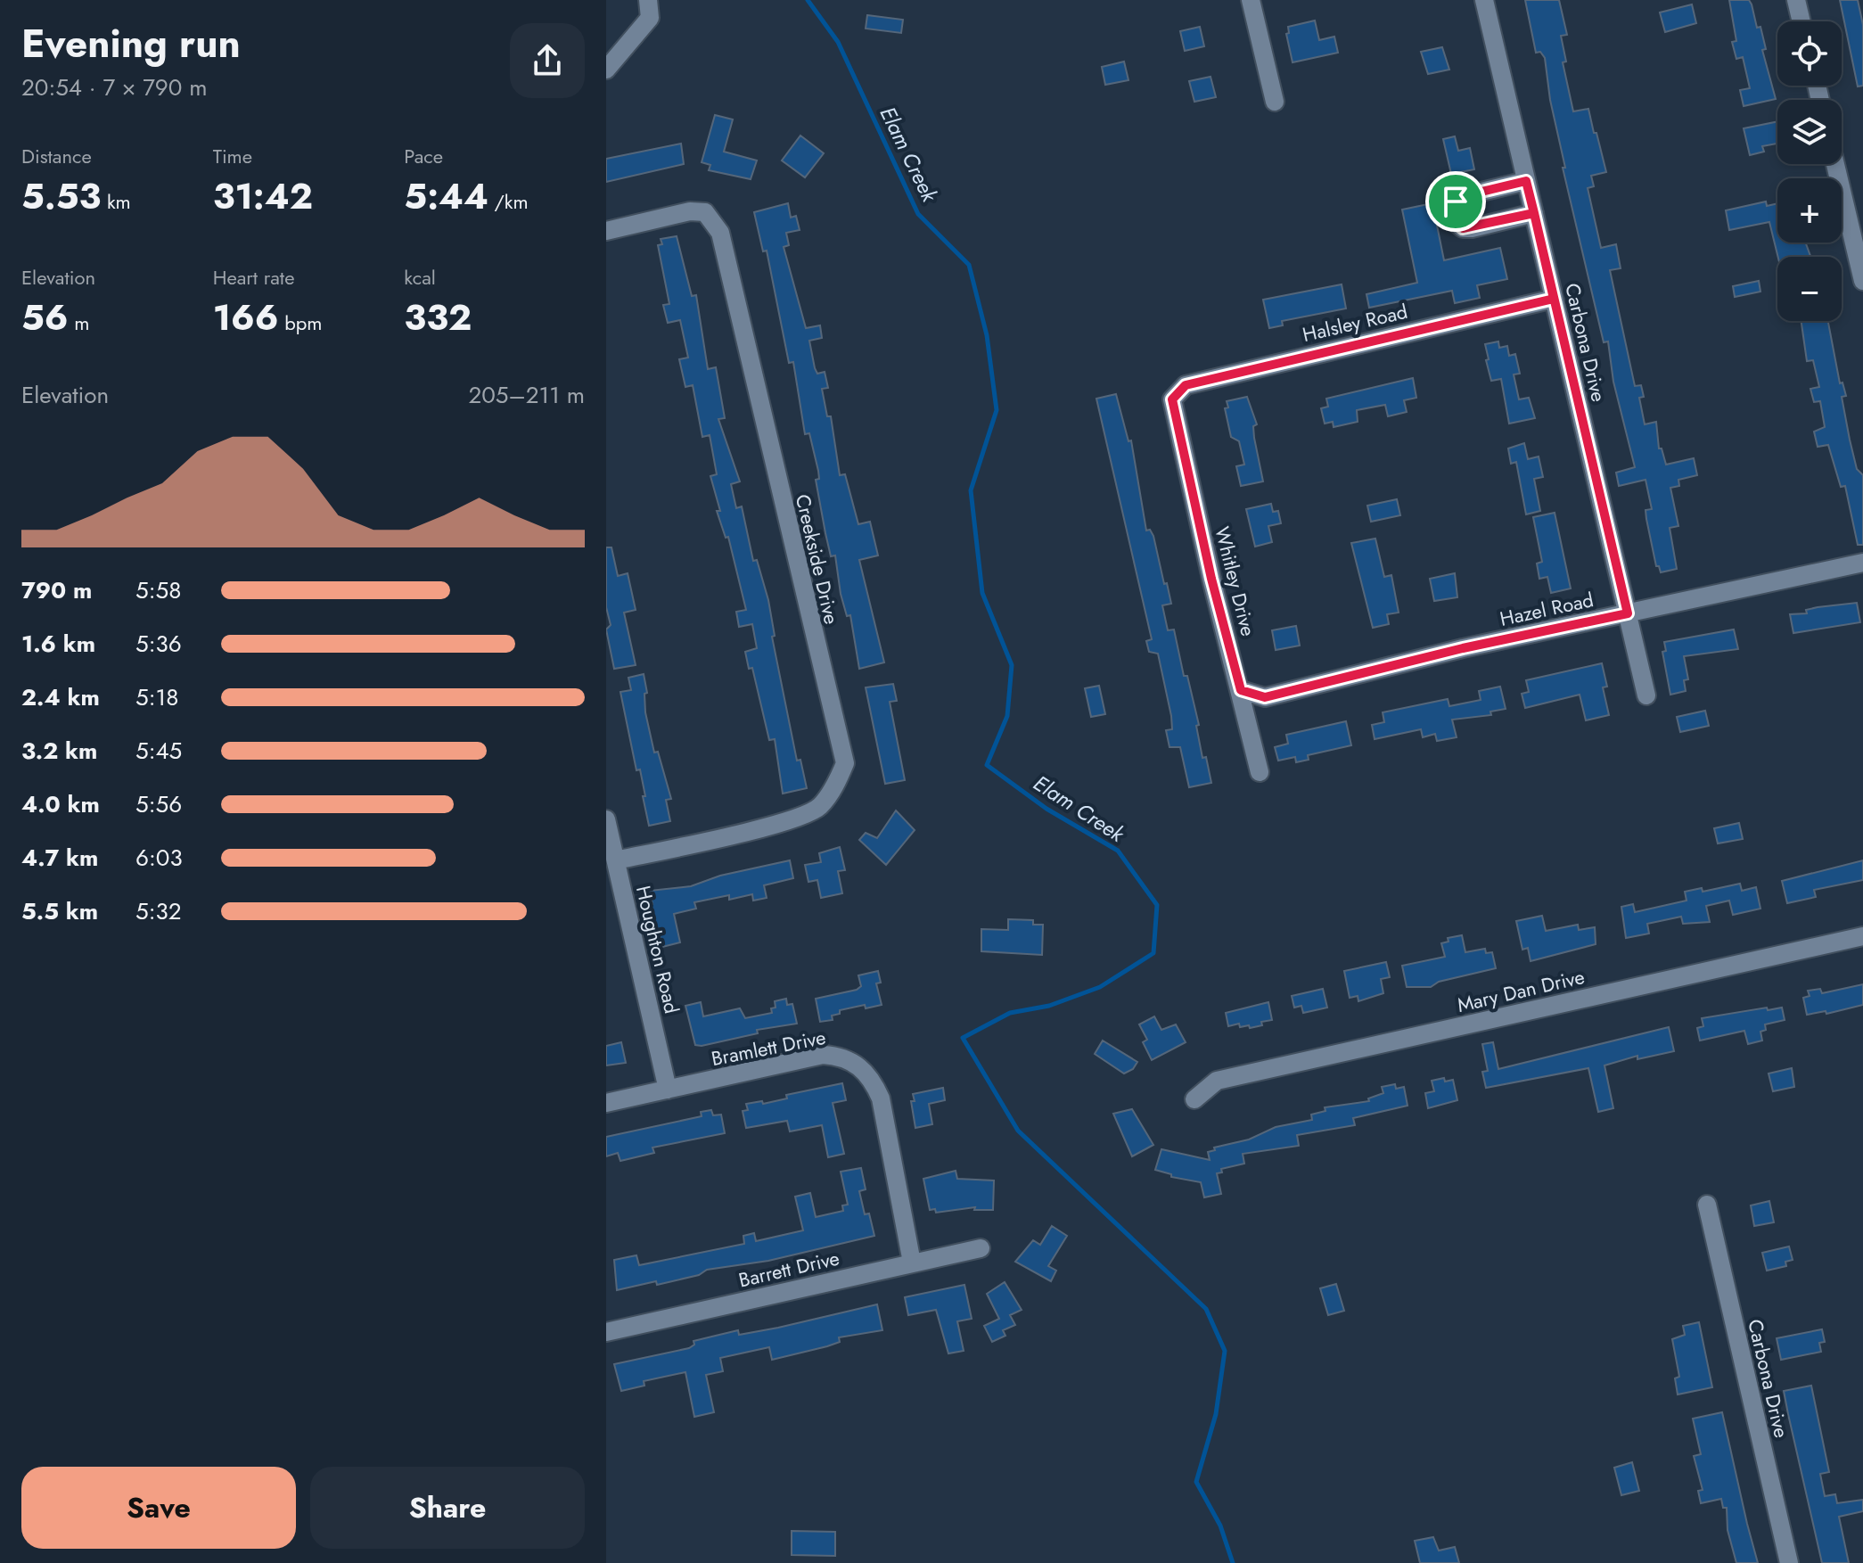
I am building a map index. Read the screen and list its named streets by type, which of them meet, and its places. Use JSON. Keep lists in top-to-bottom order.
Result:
{
  "streets": {
    "street": [
      "Halsley Road",
      "Carbona Drive",
      "Creekside Drive",
      "Whitley Drive",
      "Hazel Road",
      "Houghton Road",
      "Mary Dan Drive",
      "Bramlett Drive",
      "Barrett Drive"
    ]
  },
  "crossings": [
    ["Halsley Road", "Carbona Drive"],
    ["Halsley Road", "Whitley Drive"],
    ["Carbona Drive", "Hazel Road"],
    ["Creekside Drive", "Houghton Road"],
    ["Whitley Drive", "Hazel Road"],
    ["Houghton Road", "Bramlett Drive"],
    ["Bramlett Drive", "Barrett Drive"]
  ],
  "water": ["Elam Creek"],
  "page": {
    "heading": ["Evening run", "20:54 · 7 × 790 m"],
    "map_buttons": ["+", "−"],
    "stats": [
      ["Distance", "5.53 km"],
      ["Time", "31:42"],
      ["Pace", "5:44 /km"],
      ["Elevation", "56 m"],
      ["Heart rate", "166 bpm"],
      ["kcal", "332"]
    ],
    "chart": ["Elevation", "205–211 m"],
    "list": [
      {
        "name": "790 m",
        "note": "5:58"
      },
      {
        "name": "1.6 km",
        "note": "5:36"
      },
      {
        "name": "2.4 km",
        "note": "5:18"
      },
      {
        "name": "3.2 km",
        "note": "5:45"
      },
      {
        "name": "4.0 km",
        "note": "5:56"
      },
      {
        "name": "4.7 km",
        "note": "6:03"
      },
      {
        "name": "5.5 km",
        "note": "5:32"
      }
    ],
    "buttons": ["Save", "Share"]
  }
}
